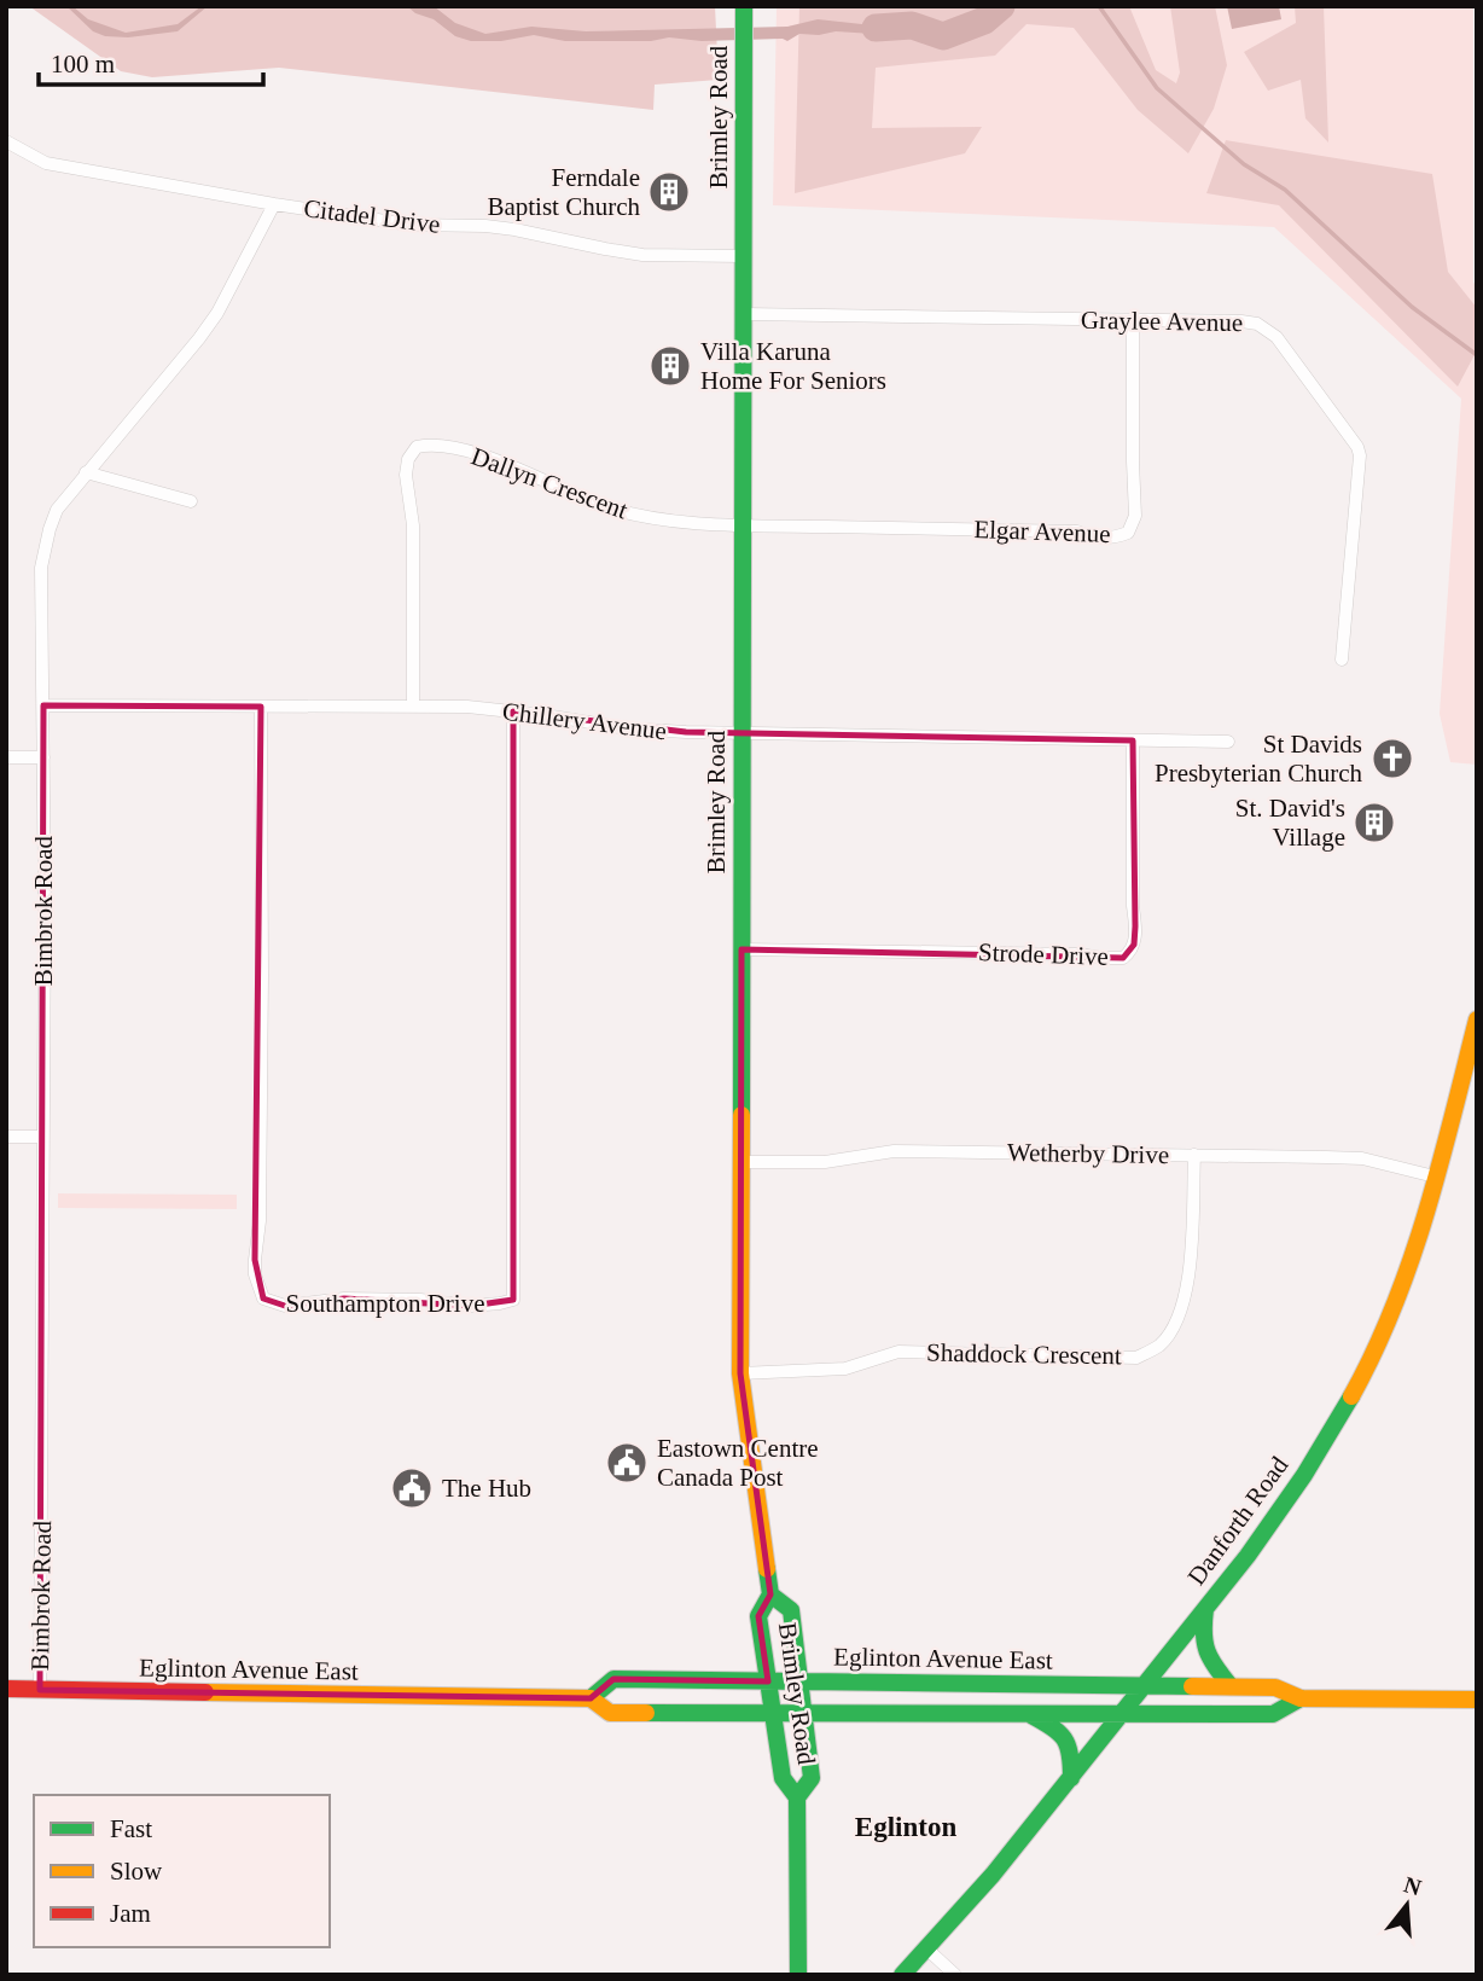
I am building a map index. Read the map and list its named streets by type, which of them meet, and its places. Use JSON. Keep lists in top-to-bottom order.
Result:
{
  "streets": {
    "main road": ["Brimley Road", "Danforth Road", "Eglinton Avenue East"],
    "street": [
      "Citadel Drive",
      "Graylee Avenue",
      "Dallyn Crescent",
      "Elgar Avenue",
      "Chillery Avenue",
      "Bimbrok Road",
      "Strode Drive",
      "Wetherby Drive",
      "Southampton Drive",
      "Shaddock Crescent"
    ]
  },
  "crossings": [
    ["Brimley Road", "Citadel Drive"],
    ["Brimley Road", "Graylee Avenue"],
    ["Brimley Road", "Dallyn Crescent"],
    ["Brimley Road", "Elgar Avenue"],
    ["Brimley Road", "Chillery Avenue"],
    ["Brimley Road", "Strode Drive"],
    ["Brimley Road", "Wetherby Drive"],
    ["Brimley Road", "Shaddock Crescent"],
    ["Brimley Road", "Eglinton Avenue East"],
    ["Citadel Drive", "Bimbrok Road"],
    ["Graylee Avenue", "Elgar Avenue"],
    ["Dallyn Crescent", "Elgar Avenue"],
    ["Dallyn Crescent", "Chillery Avenue"],
    ["Chillery Avenue", "Bimbrok Road"],
    ["Chillery Avenue", "Strode Drive"],
    ["Chillery Avenue", "Southampton Drive"],
    ["Bimbrok Road", "Eglinton Avenue East"],
    ["Wetherby Drive", "Shaddock Crescent"],
    ["Wetherby Drive", "Danforth Road"],
    ["Danforth Road", "Eglinton Avenue East"]
  ],
  "districts": ["Eglinton"],
  "places": {
    "building": ["Ferndale Baptist Church", "Villa Karuna Home For Seniors", "St. David's Village"],
    "church": ["St Davids Presbyterian Church"],
    "public building": ["Eastown Centre Canada Post", "The Hub"]
  },
  "legend": ["Fast", "Slow", "Jam"],
  "scale_bar": "100 m",
  "north": "top"
}
